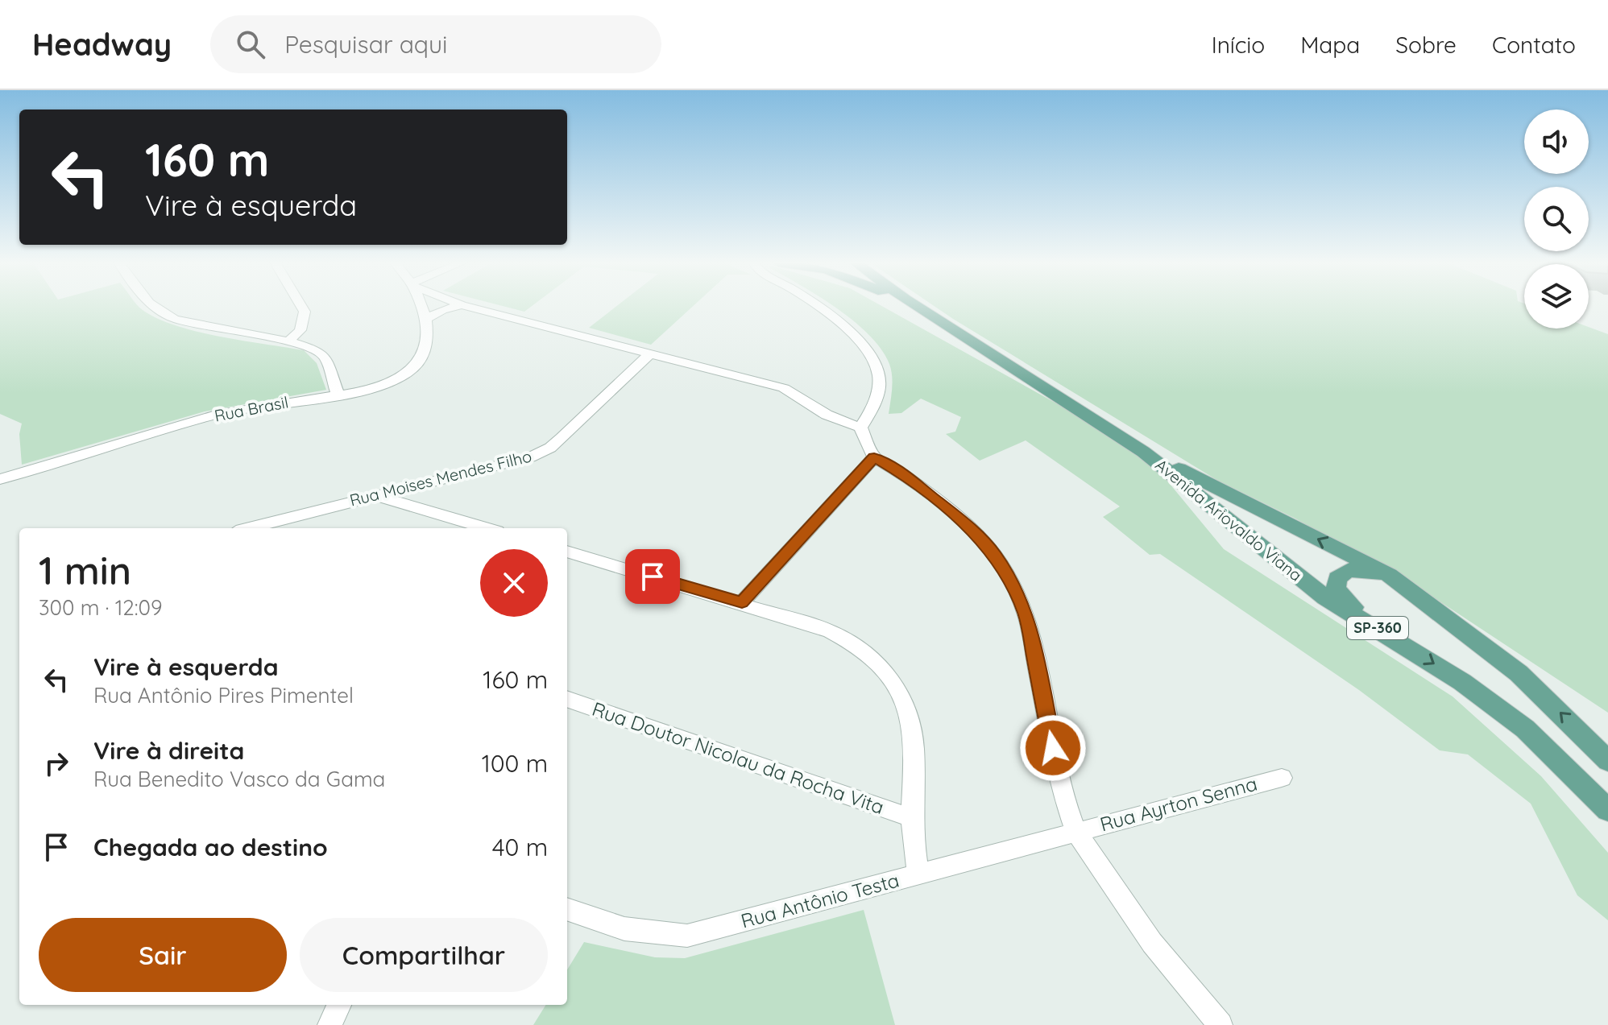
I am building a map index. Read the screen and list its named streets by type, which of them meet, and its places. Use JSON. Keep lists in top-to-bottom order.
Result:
{
  "streets": {
    "main road": ["Avenida Ariovaldo Viana", "SP-360"],
    "street": [
      "Rua Brasil",
      "Rua Moises Mendes Filho",
      "Rua Doutor Nicolau da Rocha Vita",
      "Rua Ayrton Senna",
      "Rua Antônio Testa"
    ]
  },
  "crossings": [
    ["Avenida Ariovaldo Viana", "SP-360"],
    ["Rua Ayrton Senna", "Rua Antônio Testa"]
  ],
  "page": {
    "header": "Headway",
    "search": "Pesquisar aqui",
    "nav": [
      "Início",
      "Mapa",
      "Sobre",
      "Contato"
    ],
    "turn": ["160 m", "Vire à esquerda"],
    "heading": ["1 min", "300 m · 12:09"],
    "list": [
      {
        "name": "Vire à esquerda",
        "note": "Rua Antônio Pires Pimentel",
        "value": "160 m"
      },
      {
        "name": "Vire à direita",
        "note": "Rua Benedito Vasco da Gama",
        "value": "100 m"
      },
      {
        "name": "Chegada ao destino",
        "value": "40 m"
      }
    ],
    "buttons": ["Sair", "Compartilhar"]
  }
}
